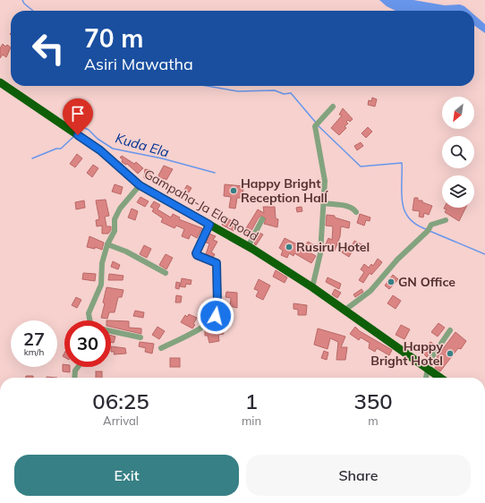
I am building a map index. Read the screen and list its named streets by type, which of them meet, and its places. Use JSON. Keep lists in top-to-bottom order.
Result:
{
  "streets": {
    "highway": ["Gampaha-Ja Ela Road"]
  },
  "water": ["Kuda Ela"],
  "places": [
    "Happy Bright Reception Halĺ",
    "Rusiru Hotel",
    "GN Office",
    "Happy Bright Hotel"
  ],
  "north": "bottom left",
  "page": {
    "turn": ["70 m", "Asiri Mawatha"],
    "speed": "27 km/h",
    "limit": "30",
    "eta": [
      "06:25",
      "Arrival",
      "1",
      "min",
      "350",
      "m"
    ],
    "buttons": ["Exit", "Share"]
  }
}
